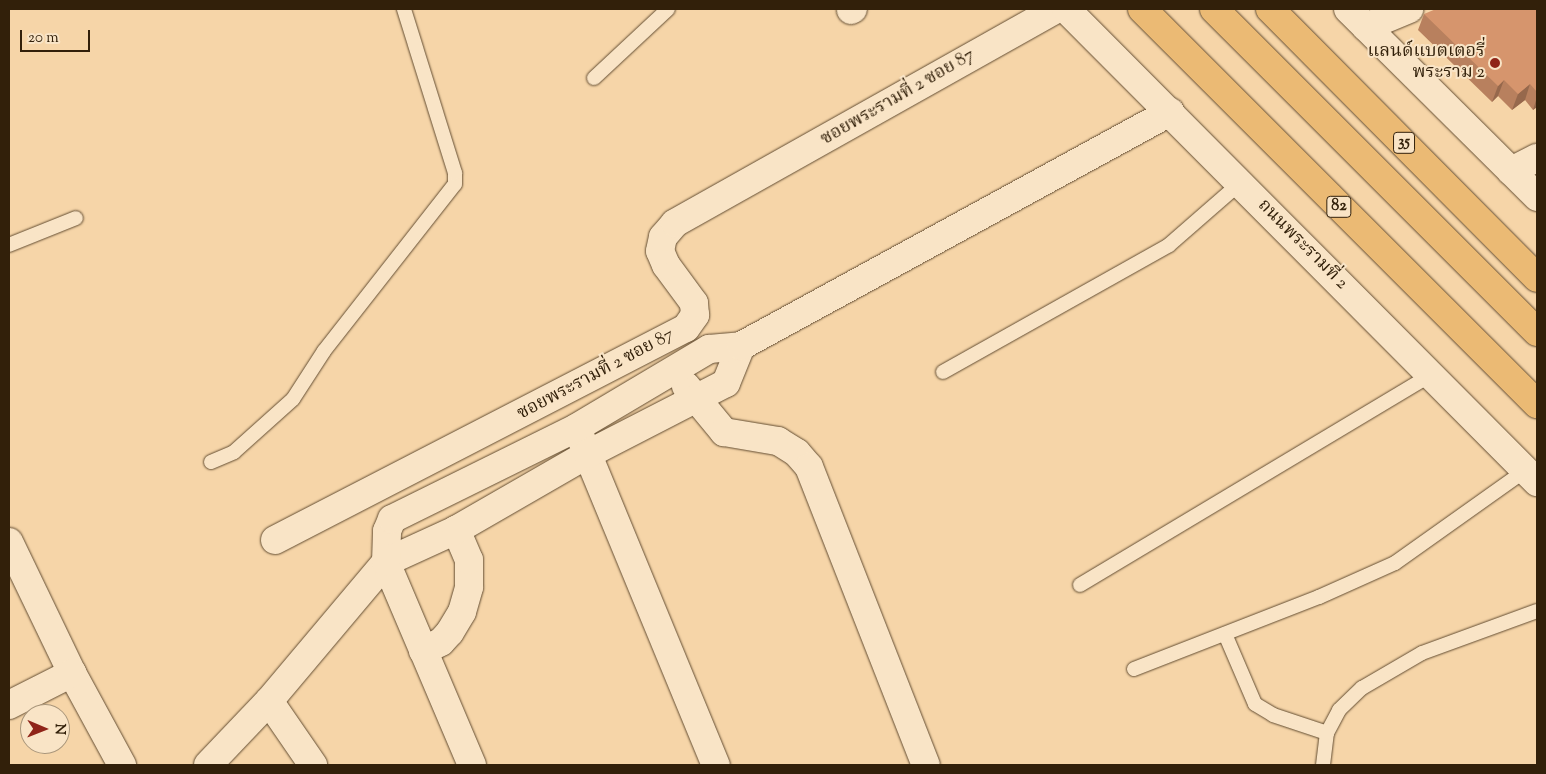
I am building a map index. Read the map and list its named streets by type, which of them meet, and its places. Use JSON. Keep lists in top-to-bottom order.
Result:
{
  "streets": {
    "highway": ["35", "82"],
    "street": ["ซอยพระรามที่ 2 ซอย 87", "ถนนพระรามที่ 2"]
  },
  "places": ["แลนด์แบตเตอรี่ พระราม 2"],
  "scale_bar": "20 m",
  "north": "right"
}
